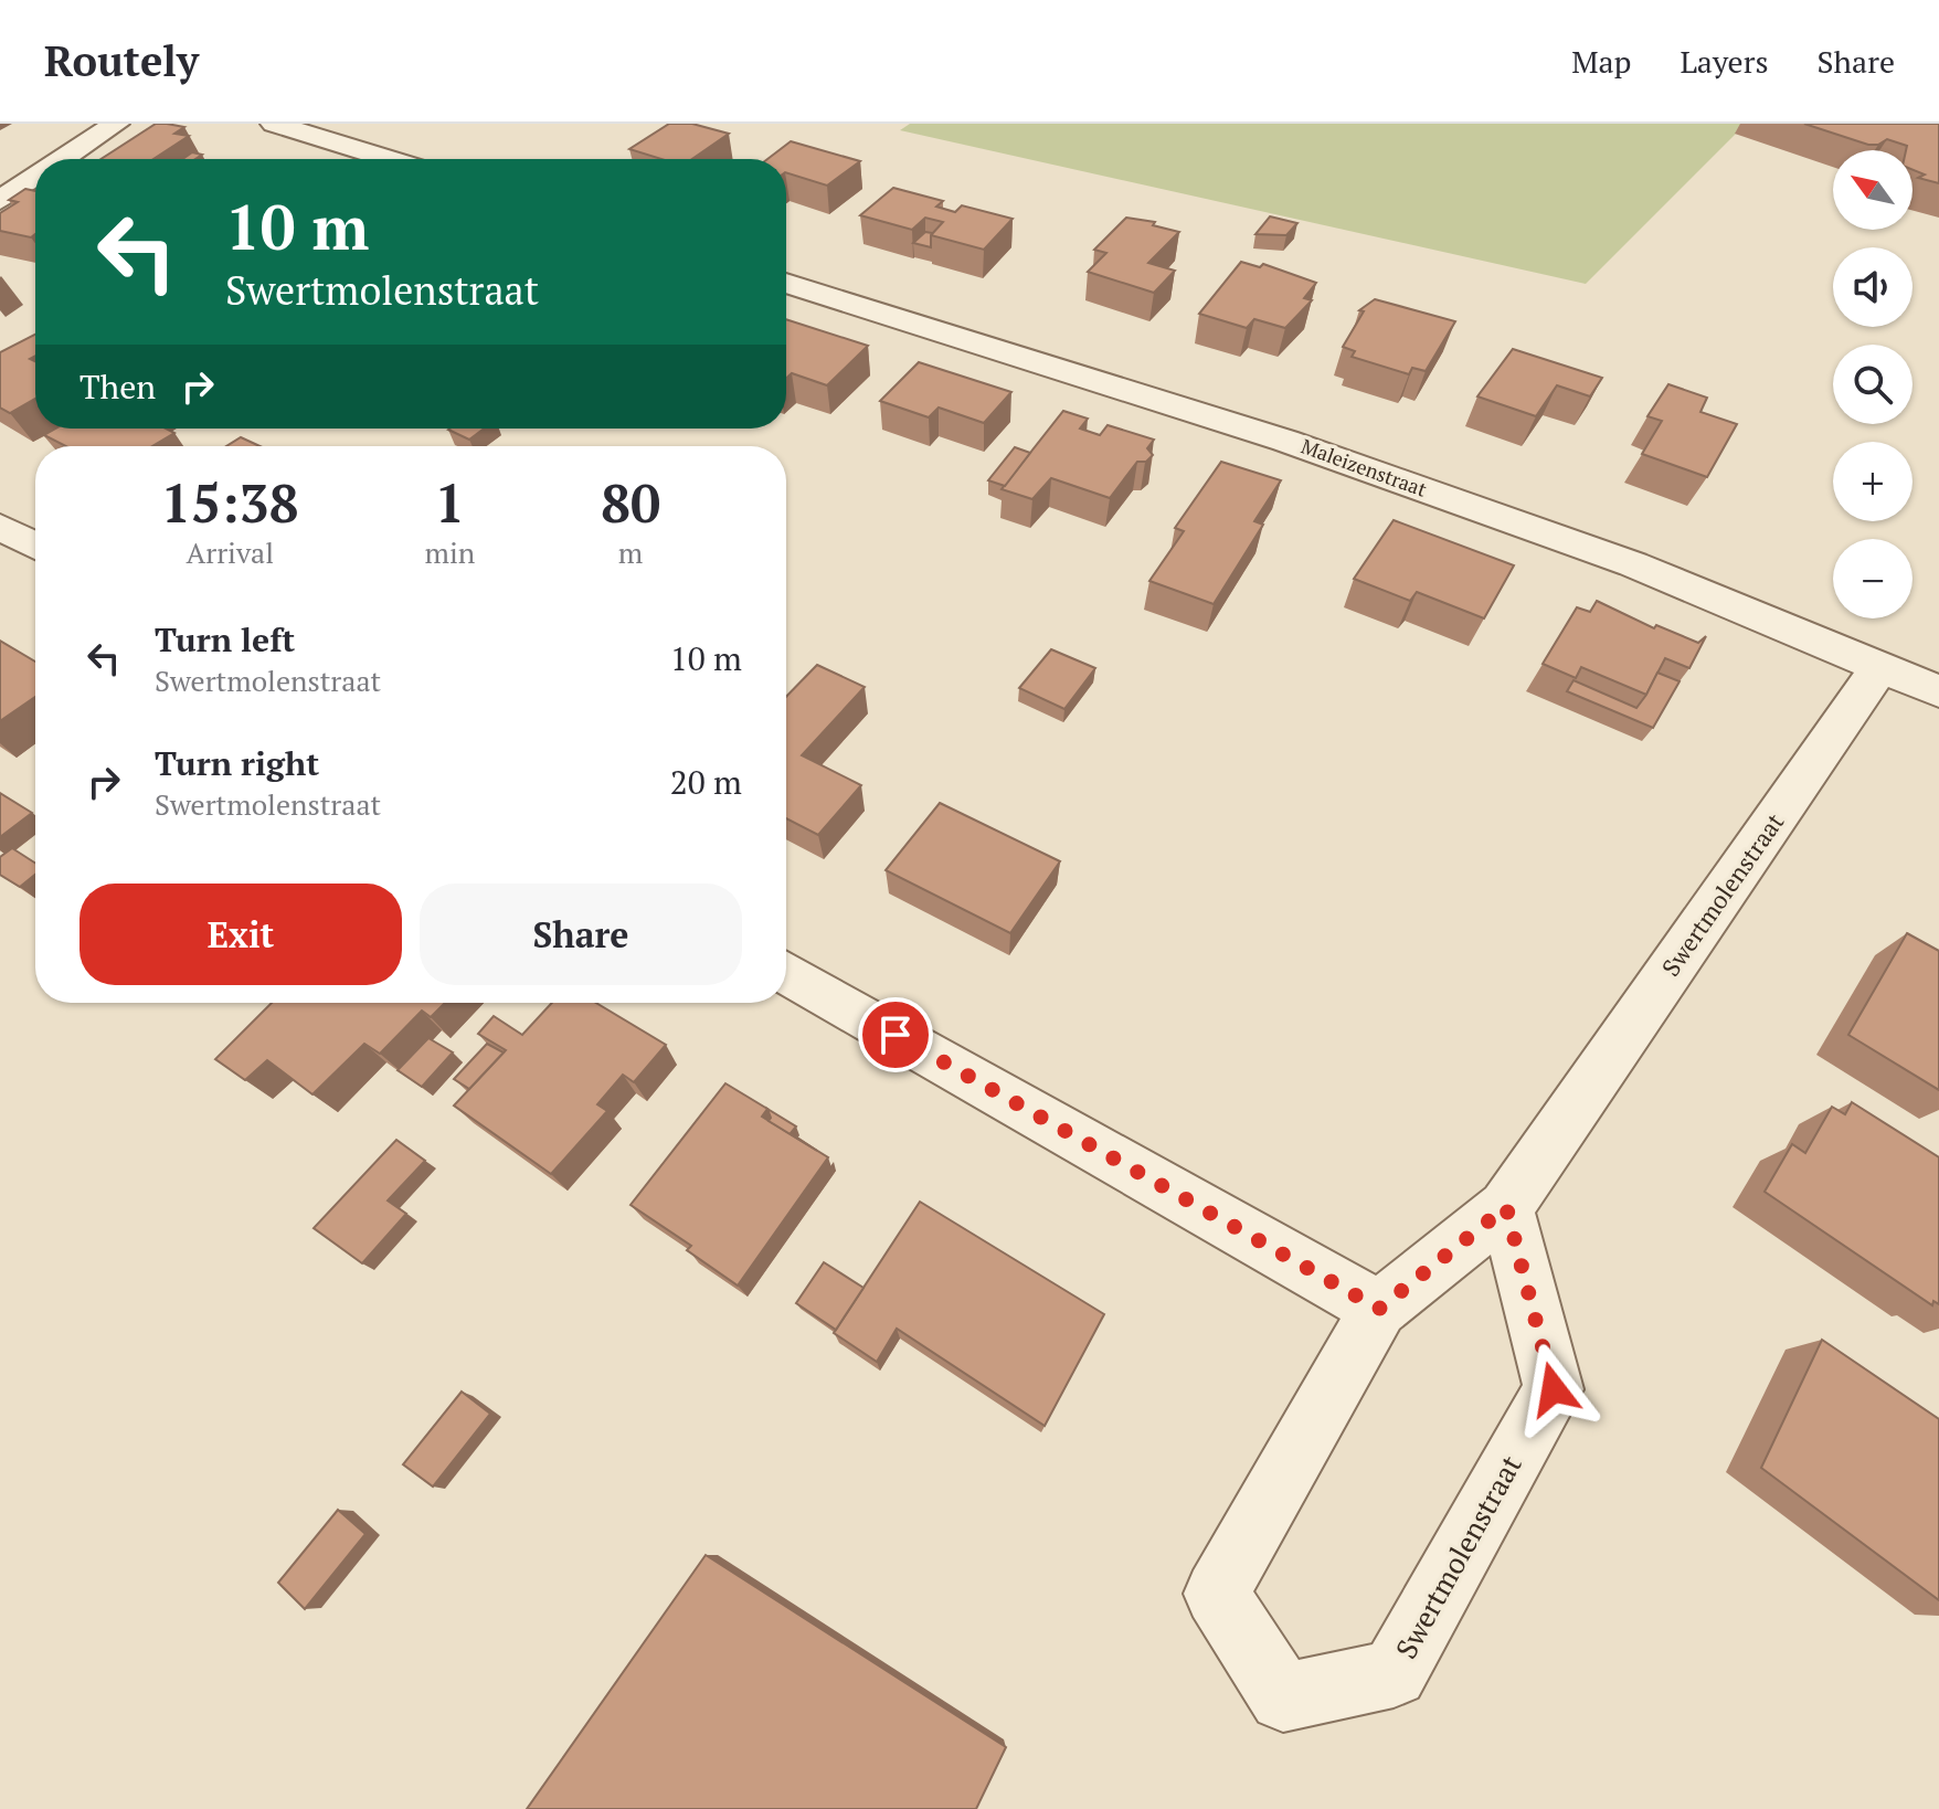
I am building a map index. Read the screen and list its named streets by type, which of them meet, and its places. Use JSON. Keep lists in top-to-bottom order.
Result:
{
  "streets": {
    "street": ["Maleizenstraat", "Swertmolenstraat"]
  },
  "crossings": [
    ["Maleizenstraat", "Swertmolenstraat"]
  ],
  "north": "top left",
  "page": {
    "header": "Routely",
    "nav": ["Map", "Layers", "Share"],
    "map_buttons": ["+", "−"],
    "turn": ["10 m", "Swertmolenstraat"],
    "then": "Then",
    "eta": [
      "15:38",
      "Arrival",
      "1",
      "min",
      "80",
      "m"
    ],
    "list": [
      {
        "name": "Turn left",
        "note": "Swertmolenstraat",
        "value": "10 m"
      },
      {
        "name": "Turn right",
        "note": "Swertmolenstraat",
        "value": "20 m"
      }
    ],
    "buttons": ["Exit", "Share"]
  }
}
